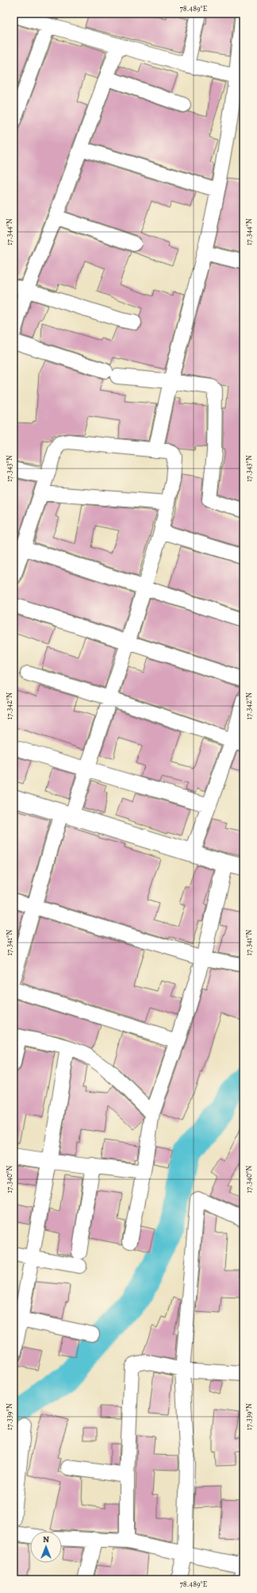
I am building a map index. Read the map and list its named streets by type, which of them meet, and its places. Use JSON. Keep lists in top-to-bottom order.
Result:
{
  "north": "top",
  "coordinates": [
    "78.489°E",
    "17.344°N",
    "17.343°N",
    "17.342°N",
    "17.341°N",
    "17.340°N",
    "17.339°N"
  ]
}
